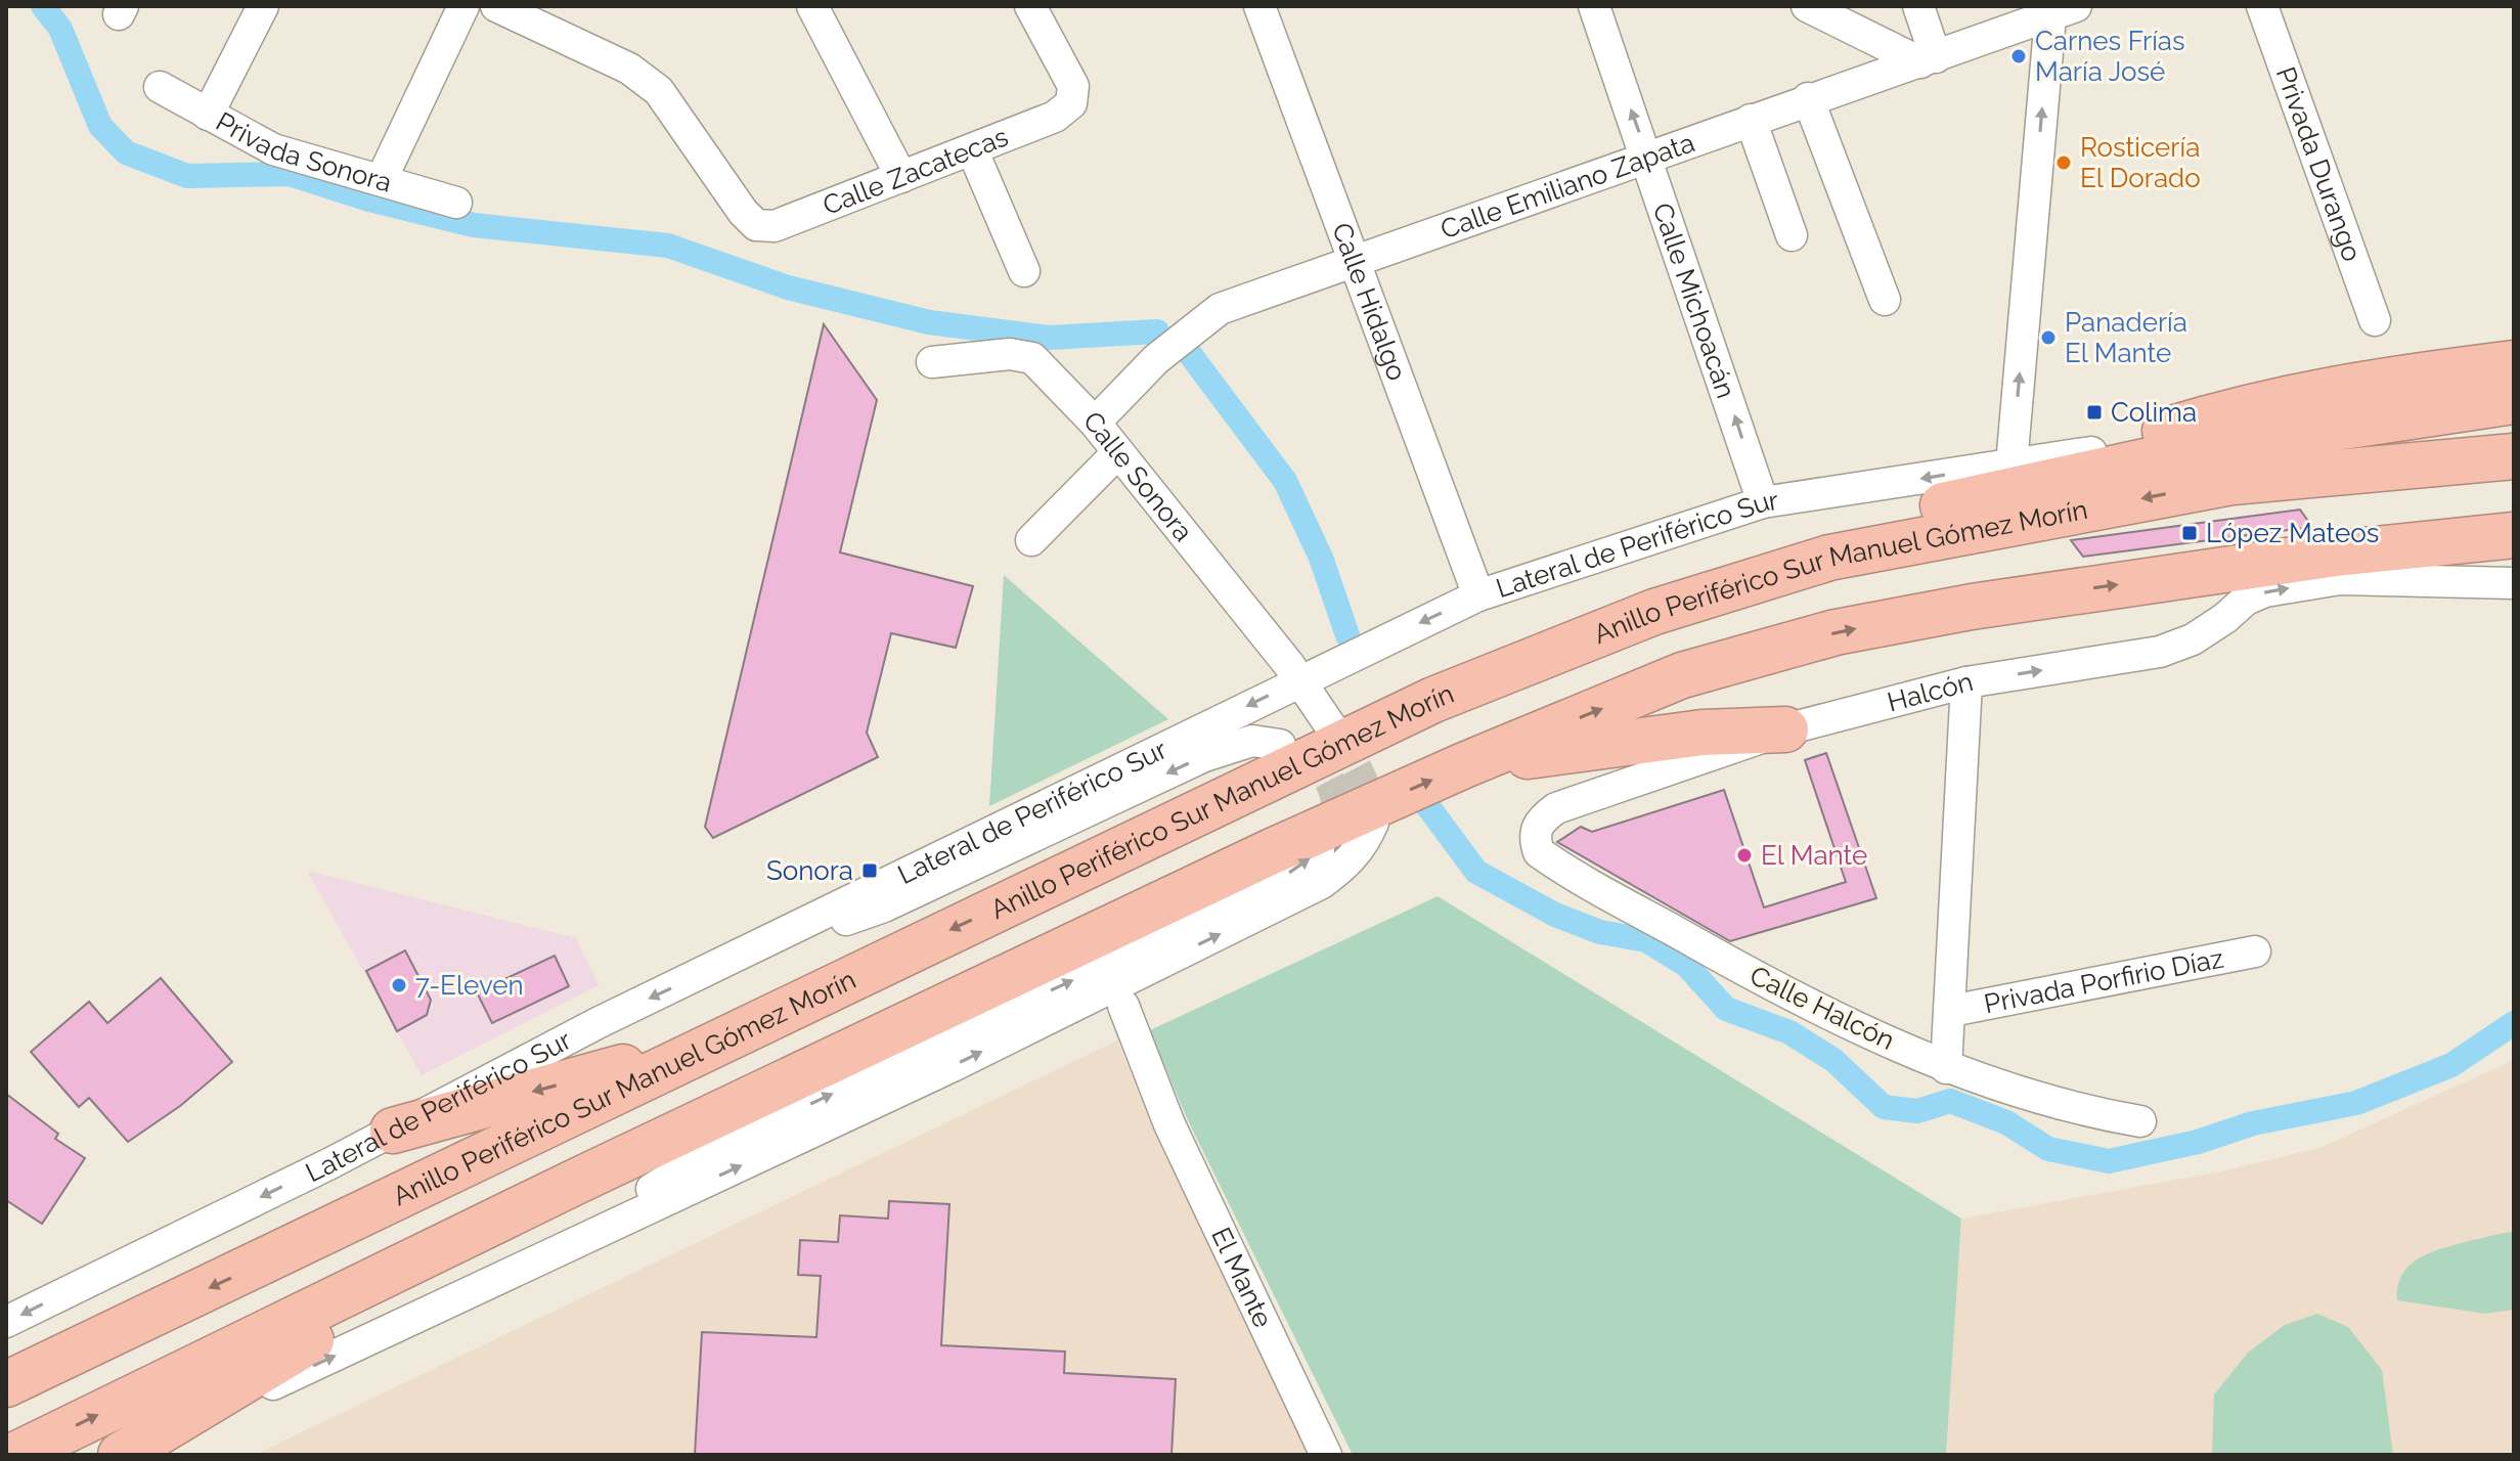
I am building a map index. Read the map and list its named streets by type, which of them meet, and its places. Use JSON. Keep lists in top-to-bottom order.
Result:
{
  "streets": {
    "highway": ["Anillo Periférico Sur Manuel Gómez Morín"],
    "street": [
      "Privada Sonora",
      "Privada Durango",
      "Calle Zacatecas",
      "Calle Emiliano Zapata",
      "Calle Hidalgo",
      "Calle Michoacán",
      "Calle Sonora",
      "Lateral de Periférico Sur",
      "Halcón",
      "Privada Porfirio Díaz",
      "Calle Halcón",
      "El Mante"
    ]
  },
  "crossings": [
    ["Calle Emiliano Zapata", "Calle Hidalgo"],
    ["Calle Emiliano Zapata", "Calle Michoacán"],
    ["Calle Emiliano Zapata", "Calle Sonora"],
    ["Calle Hidalgo", "Lateral de Periférico Sur"],
    ["Calle Michoacán", "Lateral de Periférico Sur"],
    ["Calle Sonora", "Lateral de Periférico Sur"],
    ["Halcón", "Calle Halcón"]
  ],
  "one_way": ["Halcón"],
  "places": {
    "other": [
      "Carnes Frías María José",
      "Rosticería El Dorado",
      "Panadería El Mante",
      "El Mante",
      "7-Eleven"
    ],
    "transit": ["Colima", "López Mateos", "Sonora"]
  }
}
